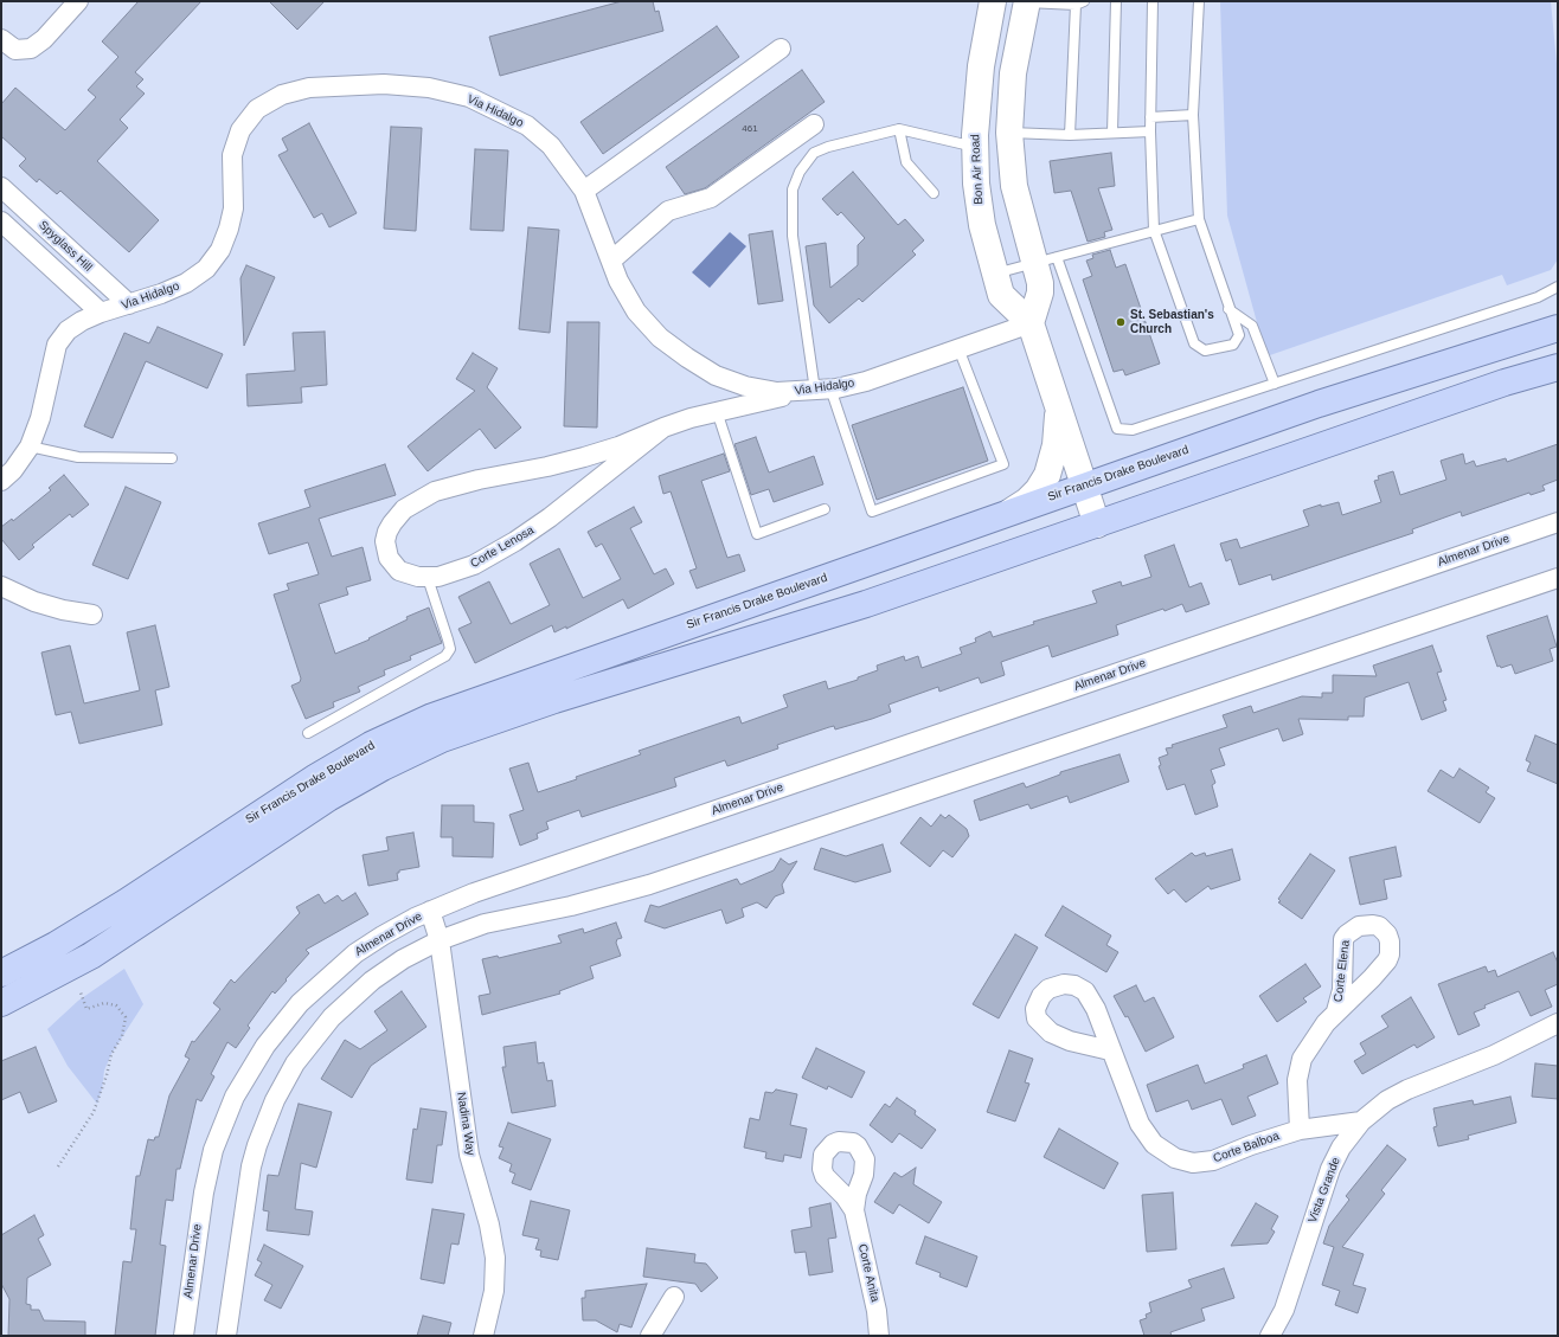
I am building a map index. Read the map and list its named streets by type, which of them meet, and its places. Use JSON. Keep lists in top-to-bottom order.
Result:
{
  "streets": {
    "main road": ["Bon Air Road", "Sir Francis Drake Boulevard"],
    "street": [
      "Via Hidalgo",
      "Spyglass Hill",
      "Corte Lenosa",
      "Almenar Drive",
      "Corte Elena",
      "Nadina Way",
      "Corte Balboa",
      "Vista Grande",
      "Corte Anita"
    ]
  },
  "crossings": [
    ["Via Hidalgo", "Bon Air Road"],
    ["Via Hidalgo", "Spyglass Hill"],
    ["Via Hidalgo", "Corte Lenosa"],
    ["Bon Air Road", "Sir Francis Drake Boulevard"],
    ["Almenar Drive", "Nadina Way"],
    ["Corte Elena", "Corte Balboa"],
    ["Corte Balboa", "Vista Grande"]
  ],
  "places": ["St. Sebastian's Church"],
  "house_numbers": ["461"]
}
